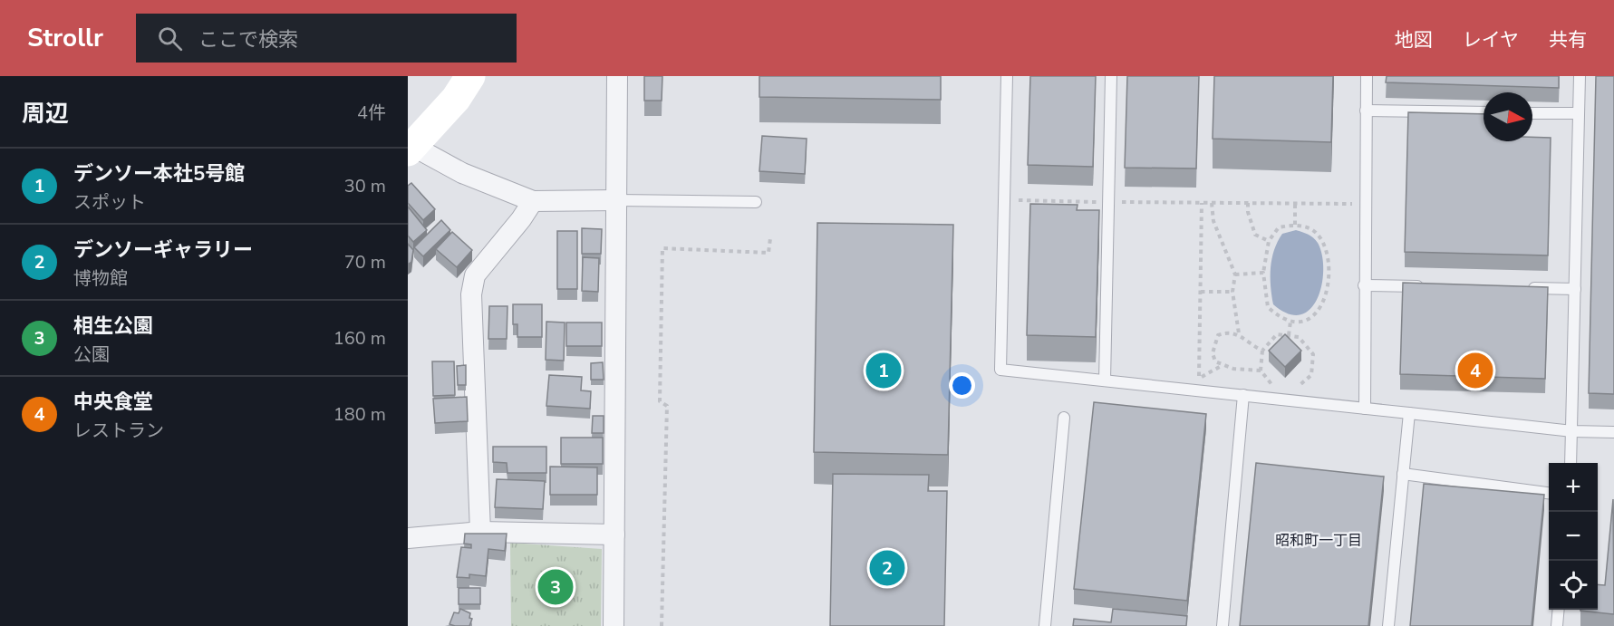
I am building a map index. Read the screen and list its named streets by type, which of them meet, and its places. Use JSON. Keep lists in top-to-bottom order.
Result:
{
  "districts": ["昭和町一丁目"],
  "north": "right",
  "page": {
    "header": "Strollr",
    "search": "ここで検索",
    "nav": ["地図", "レイヤ", "共有"],
    "heading": ["周辺", "4件"],
    "list": [
      {
        "mark": "1",
        "name": "デンソー本社5号館",
        "note": "スポット",
        "value": "30 m"
      },
      {
        "mark": "2",
        "name": "デンソーギャラリー",
        "note": "博物館",
        "value": "70 m"
      },
      {
        "mark": "3",
        "name": "相生公園",
        "note": "公園",
        "value": "160 m"
      },
      {
        "mark": "4",
        "name": "中央食堂",
        "note": "レストラン",
        "value": "180 m"
      }
    ],
    "pins": [
      "1",
      "4",
      "2",
      "3"
    ],
    "map_buttons": ["+", "−"]
  }
}
